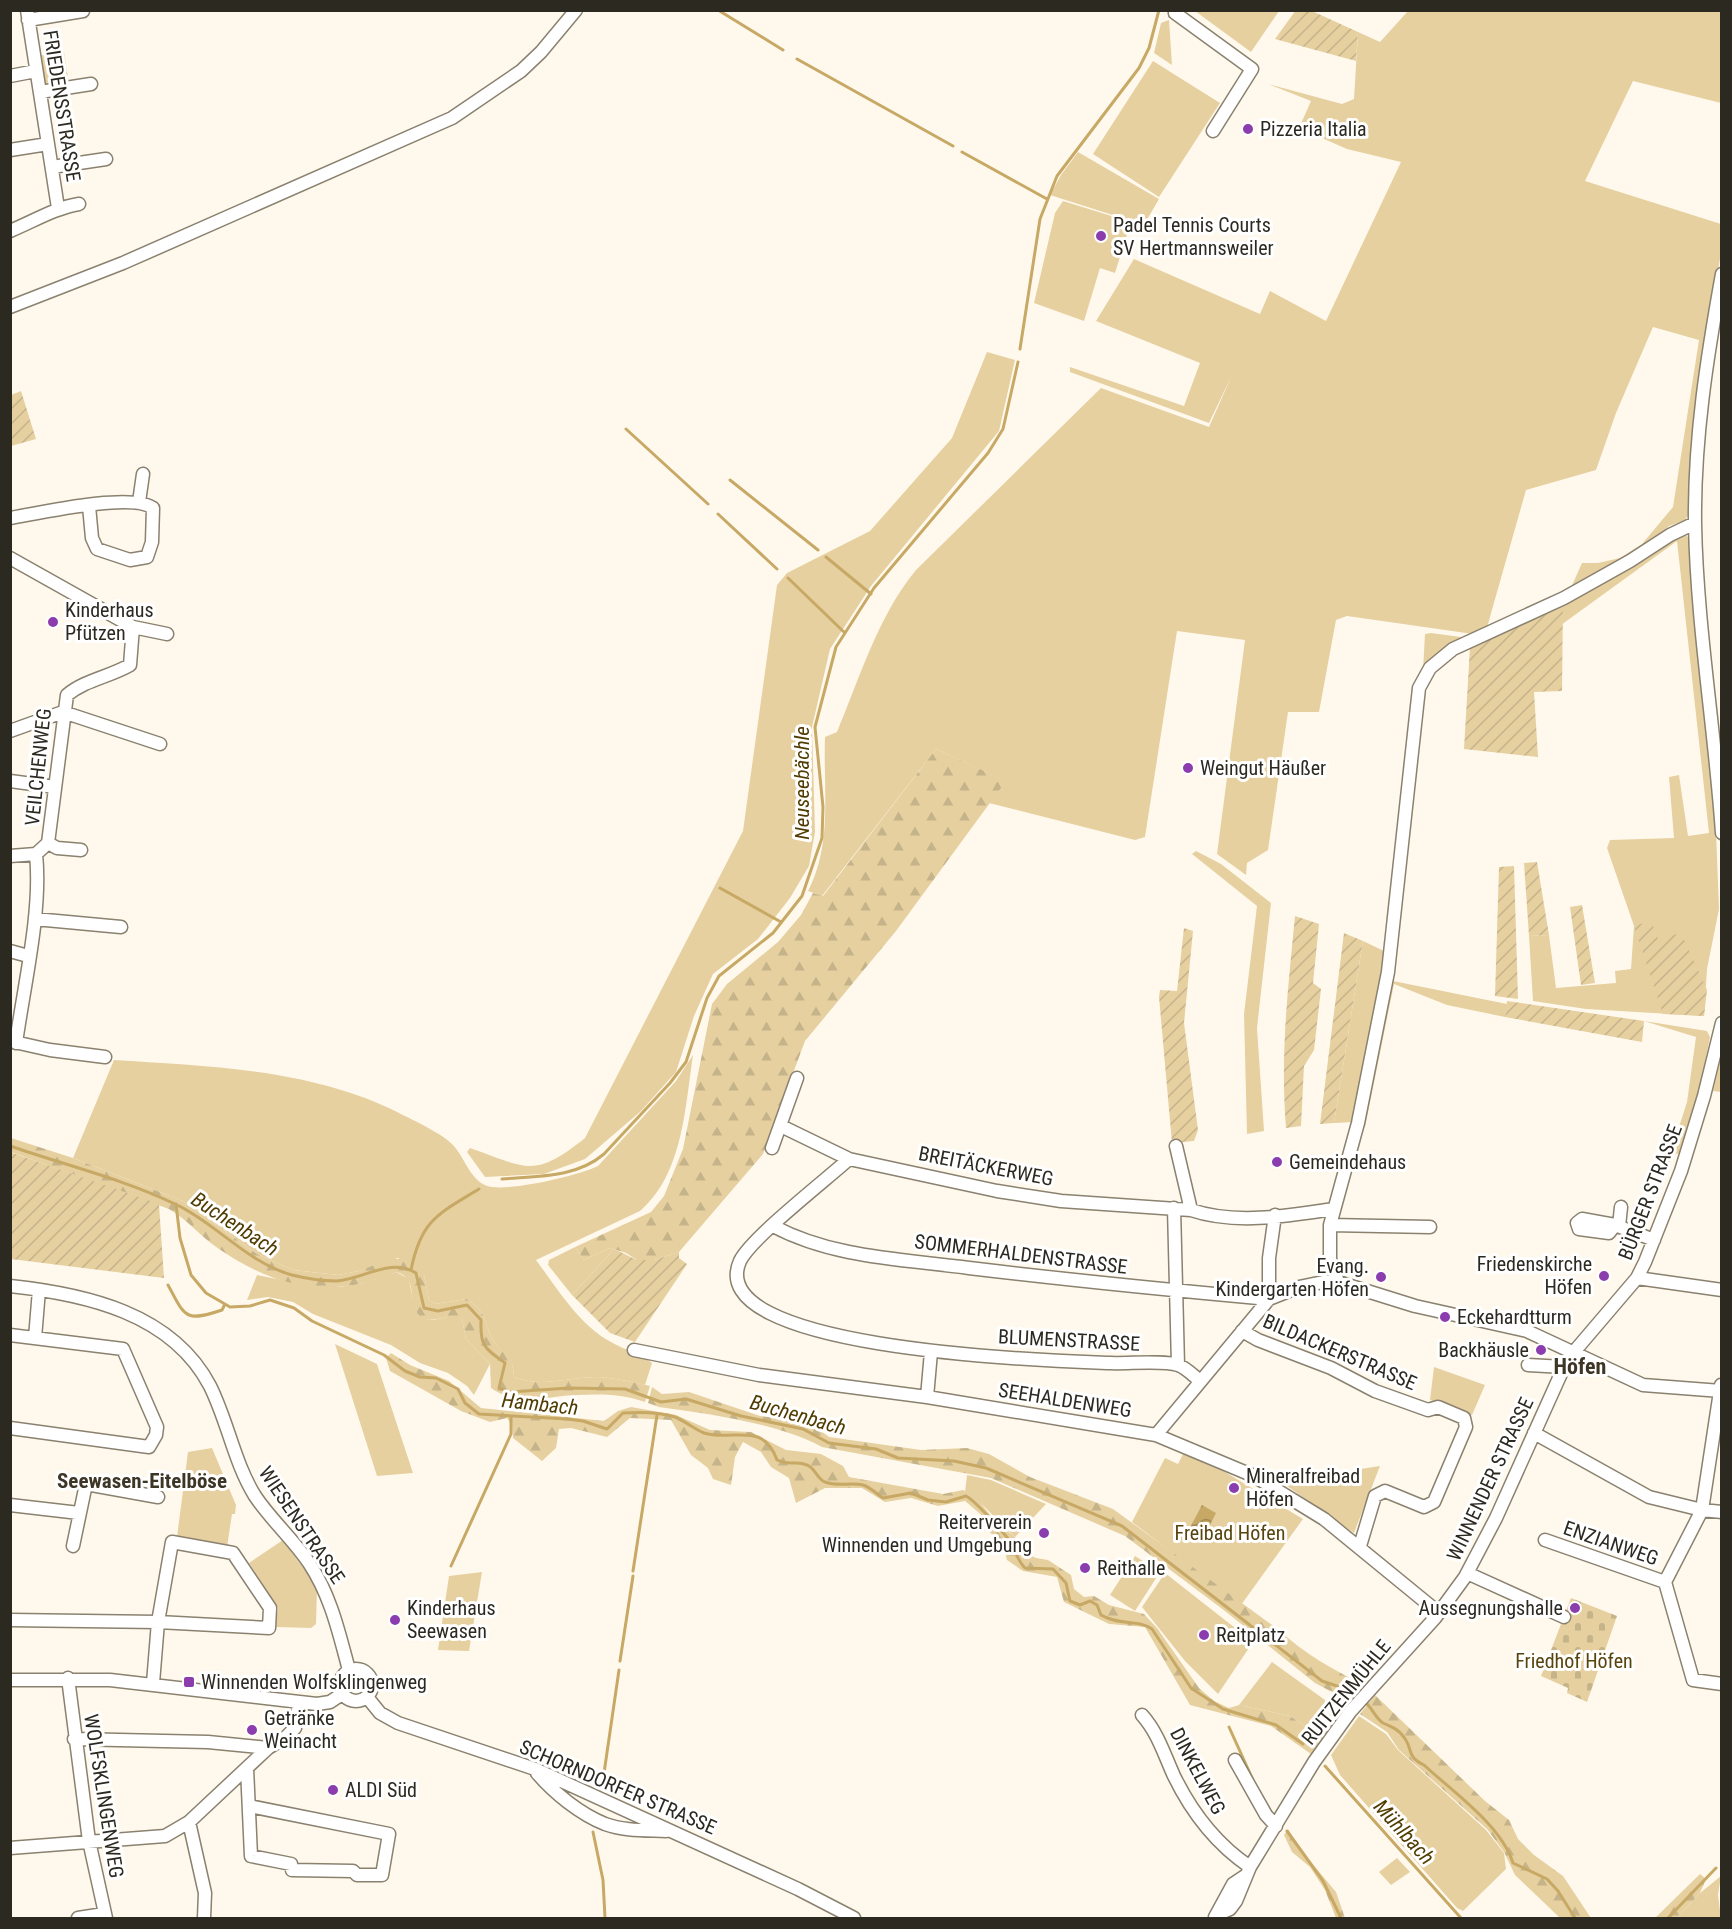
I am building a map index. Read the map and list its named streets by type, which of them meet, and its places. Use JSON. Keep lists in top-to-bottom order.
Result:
{
  "streets": {
    "street": [
      "FRIEDENSSTRASSE",
      "VEILCHENWEG",
      "BREITÄCKERWEG",
      "BÜRGER STRASSE",
      "SOMMERHALDENSTRASSE",
      "BLUMENSTRASSE",
      "BILDACKERSTRASSE",
      "SEEHALDENWEG",
      "WINNENDER STRASSE",
      "WIESENSTRASSE",
      "ENZIANWEG",
      "RUITZENMÜHLE",
      "DINKELWEG",
      "SCHORNDORFER STRASSE",
      "WOLFSKLINGENWEG"
    ]
  },
  "crossings": [
    ["BREITÄCKERWEG", "BLUMENSTRASSE"],
    ["BÜRGER STRASSE", "WINNENDER STRASSE"],
    ["SOMMERHALDENSTRASSE", "BLUMENSTRASSE"],
    ["BILDACKERSTRASSE", "SEEHALDENWEG"],
    ["SEEHALDENWEG", "WINNENDER STRASSE"],
    ["SEEHALDENWEG", "RUITZENMÜHLE"],
    ["WINNENDER STRASSE", "RUITZENMÜHLE"],
    ["WIESENSTRASSE", "SCHORNDORFER STRASSE"],
    ["RUITZENMÜHLE", "DINKELWEG"]
  ],
  "districts": ["Höfen", "Seewasen-Eitelböse"],
  "water": [
    "Neuseebächle",
    "Buchenbach",
    "Hambach",
    "Mühlbach"
  ],
  "parks": ["Freibad Höfen", "Friedhof Höfen"],
  "places": {
    "other": [
      "Pizzeria Italia",
      "Padel Tennis Courts SV Hertmannsweiler",
      "Kinderhaus Pfützen",
      "Weingut Häußer",
      "Gemeindehaus",
      "Friedenskirche Höfen",
      "Evang. Kindergarten Höfen",
      "Eckehardtturm",
      "Backhäusle",
      "Mineralfreibad Höfen",
      "Reiterverein Winnenden und Umgebung",
      "Reithalle",
      "Aussegnungshalle",
      "Kinderhaus Seewasen",
      "Reitplatz",
      "Getränke Weinacht",
      "ALDI Süd"
    ],
    "transit": ["Winnenden Wolfsklingenweg"]
  }
}
